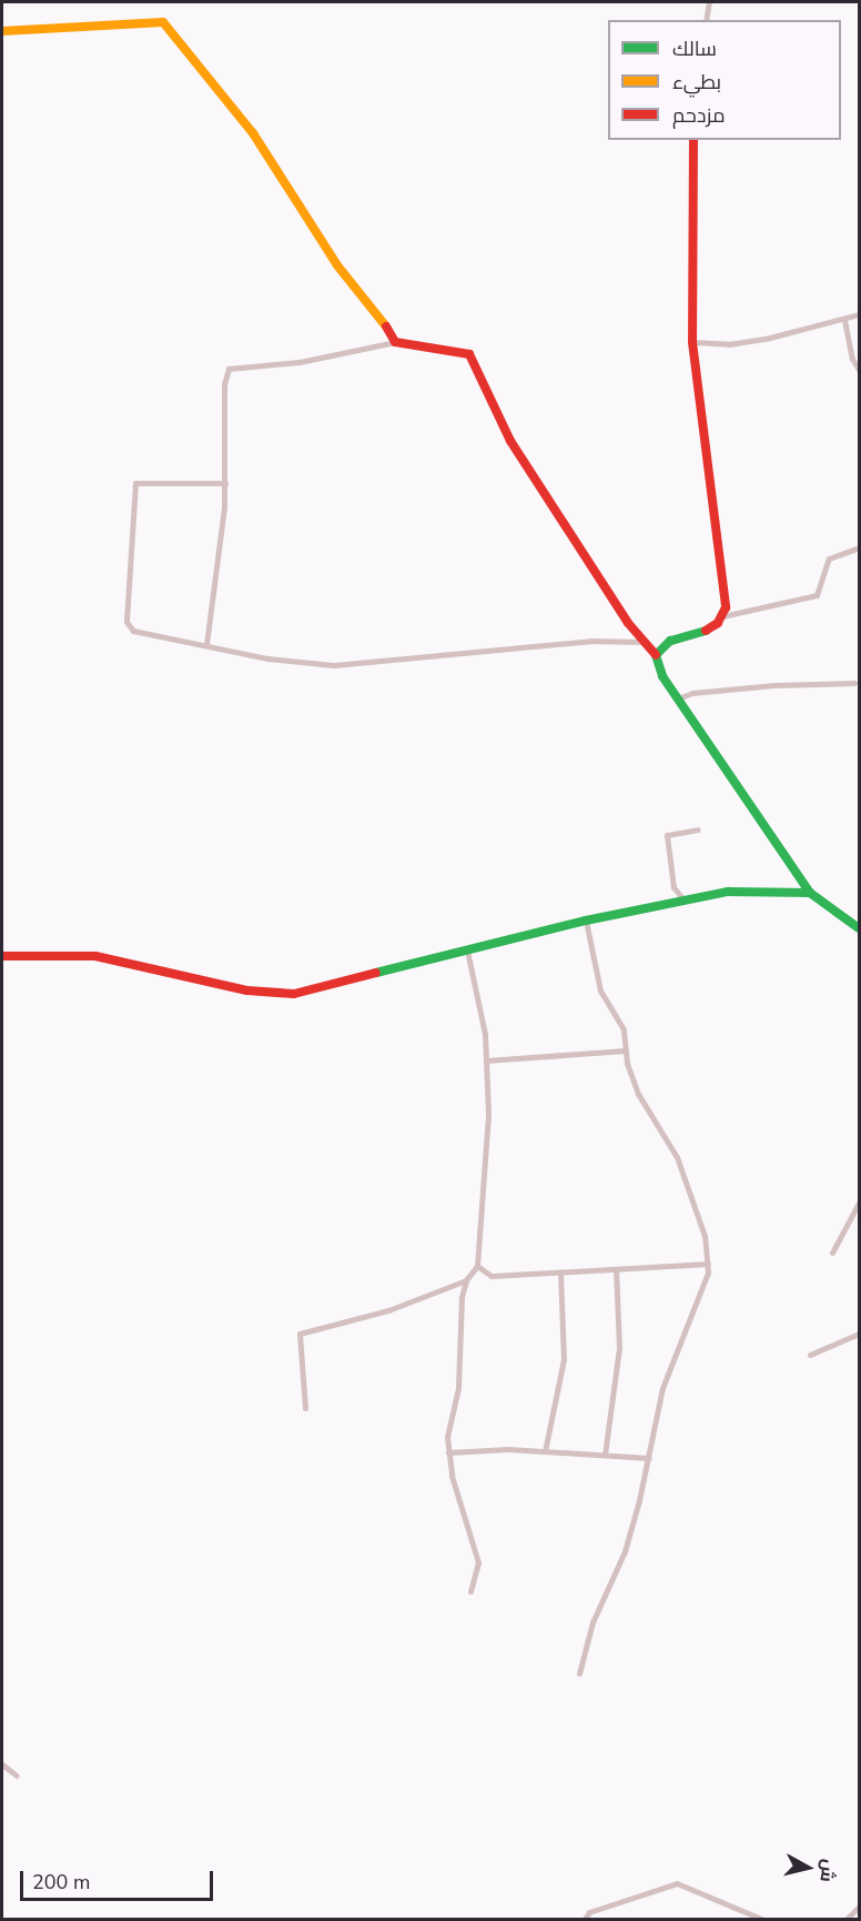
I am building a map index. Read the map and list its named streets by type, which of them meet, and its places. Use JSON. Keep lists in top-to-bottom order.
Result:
{
  "legend": ["سالك", "بطيء", "مزدحم"],
  "scale_bar": "200 m",
  "north": "right"
}
